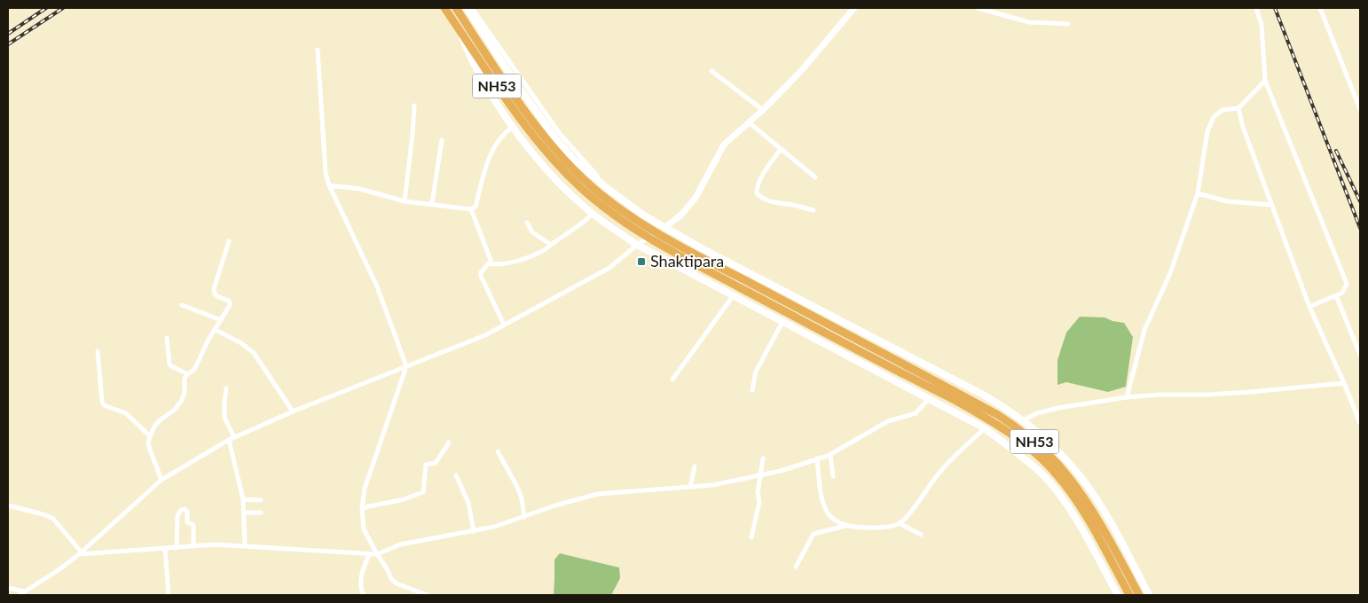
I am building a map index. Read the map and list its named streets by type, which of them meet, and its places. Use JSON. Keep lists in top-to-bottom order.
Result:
{
  "streets": {
    "highway": ["NH53"]
  },
  "places": {
    "transit": ["Shaktipara"]
  }
}
